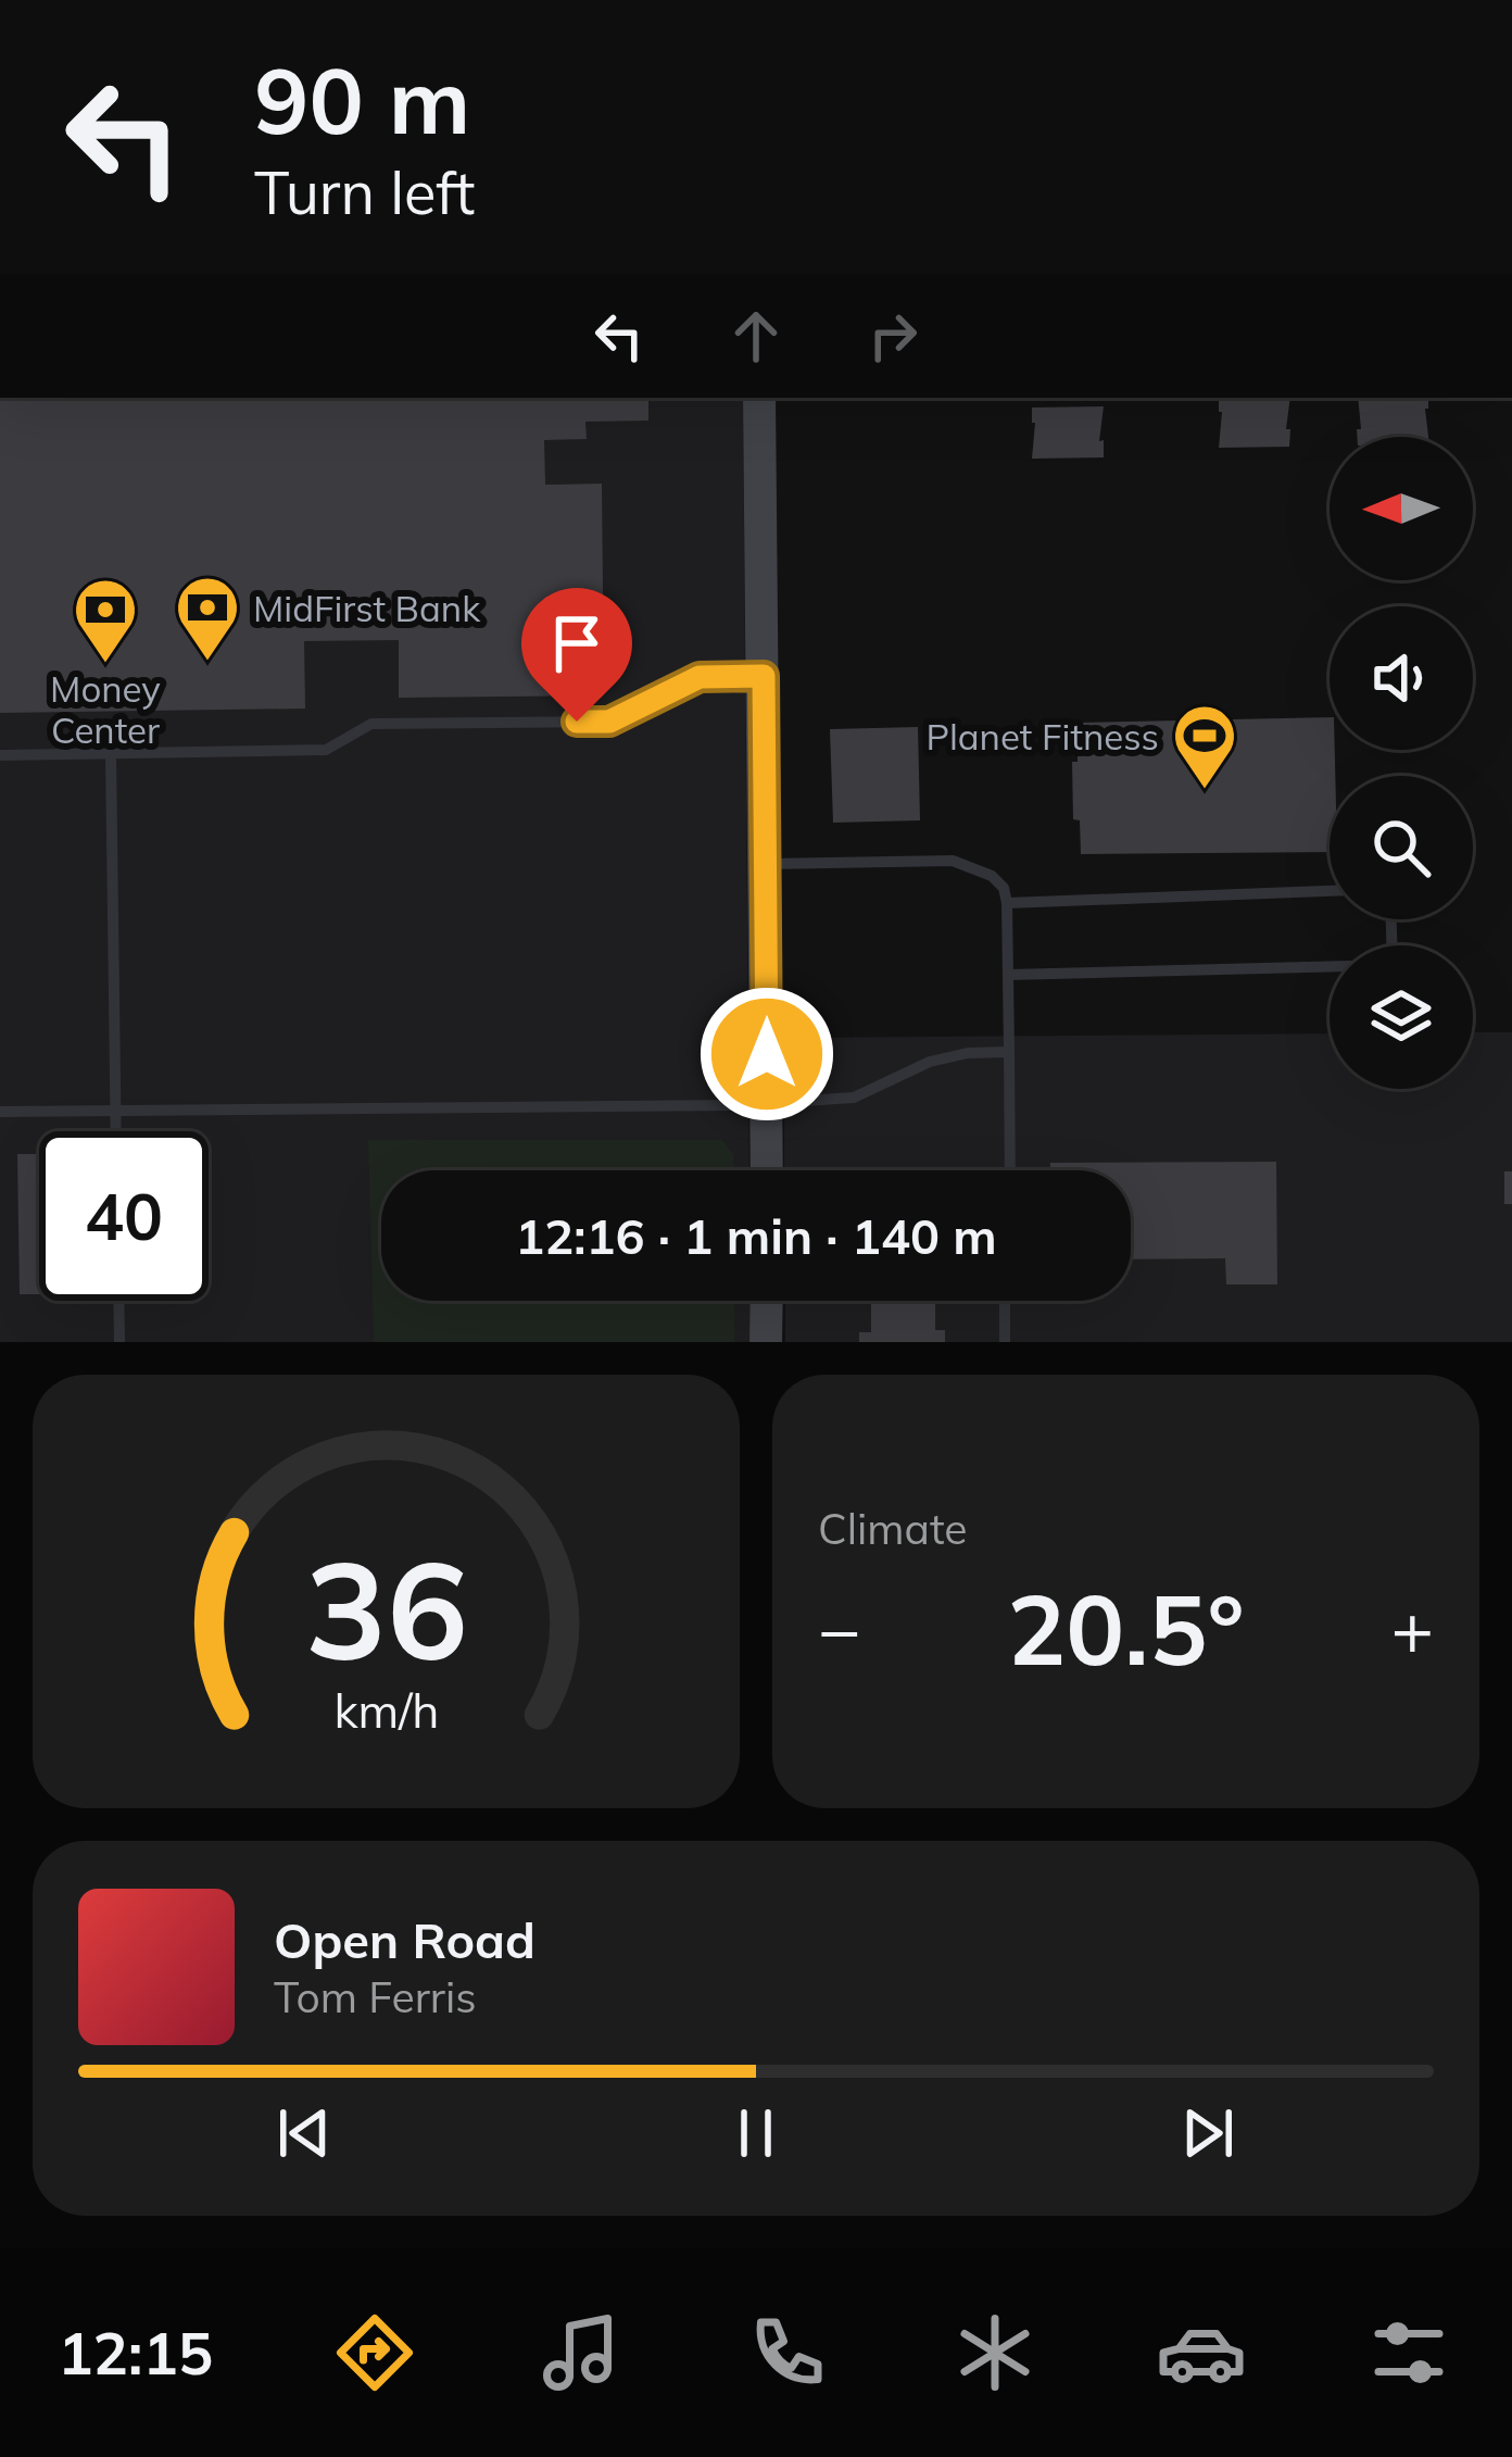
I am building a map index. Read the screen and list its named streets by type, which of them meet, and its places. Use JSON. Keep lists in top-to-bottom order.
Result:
{
  "places": {
    "bank": ["MidFirst Bank", "Money Center"],
    "sports": ["Planet Fitness"]
  },
  "north": "left",
  "page": {
    "turn": ["90 m", "Turn left"],
    "limit": "40",
    "trip": "12:16 · 1 min · 140 m",
    "tile": "Climate",
    "heat": ["−", "20.5°", "+"],
    "song": ["Open Road", "Tom Ferris"],
    "tabs": "12:15",
    "gauge": ["36", "km/h"]
  }
}
